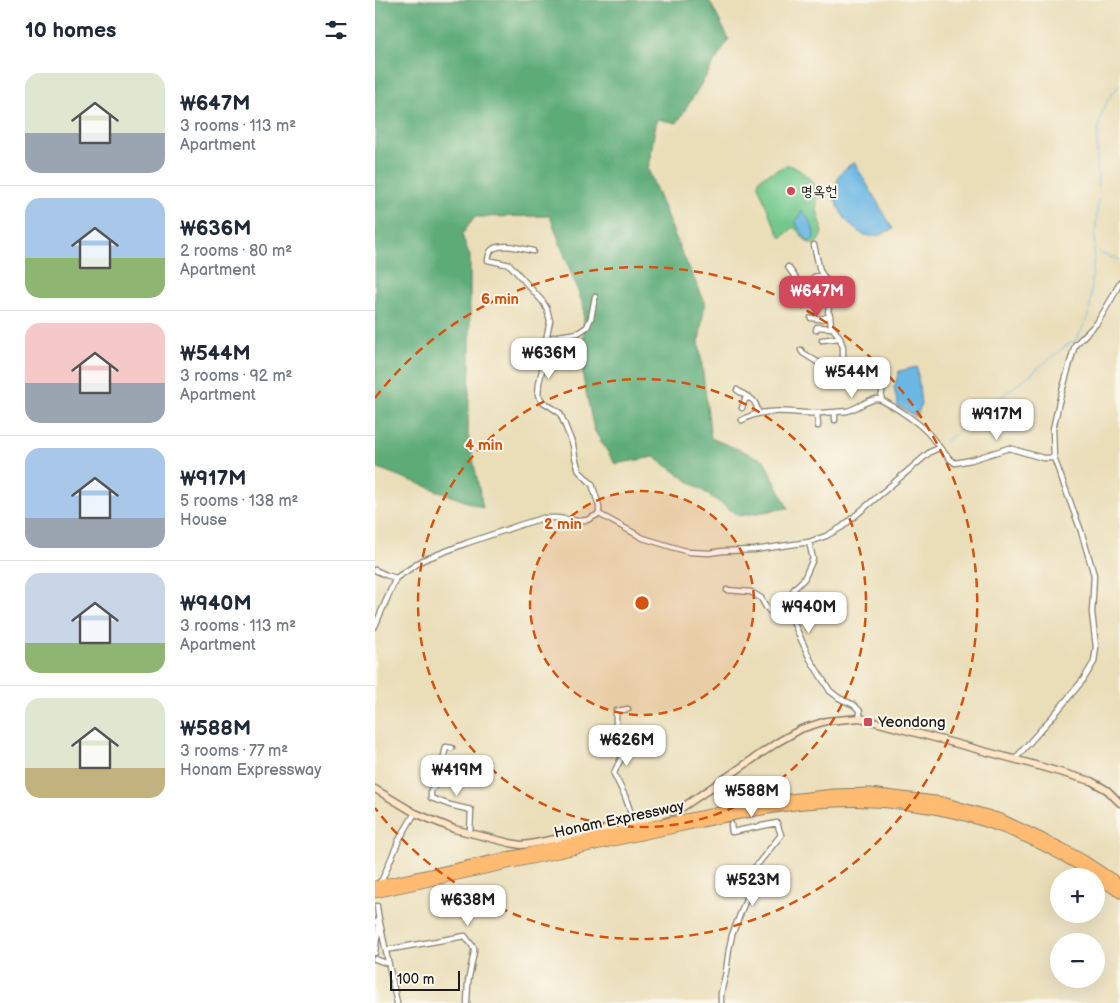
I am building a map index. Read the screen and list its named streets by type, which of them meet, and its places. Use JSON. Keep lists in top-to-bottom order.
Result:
{
  "streets": {
    "highway": ["Honam Expressway"]
  },
  "places": {
    "other": ["명옥헌"],
    "transit": ["Yeondong"]
  },
  "scale_bar": "100 m",
  "page": {
    "heading": "10 homes",
    "list": [
      {
        "name": "₩647M",
        "note": "3 rooms · 113 m² · Apartment"
      },
      {
        "name": "₩636M",
        "note": "2 rooms · 80 m² · Apartment"
      },
      {
        "name": "₩544M",
        "note": "3 rooms · 92 m² · Apartment"
      },
      {
        "name": "₩917M",
        "note": "5 rooms · 138 m² · House"
      },
      {
        "name": "₩940M",
        "note": "3 rooms · 113 m² · Apartment"
      },
      {
        "name": "₩588M",
        "note": "3 rooms · 77 m² · Honam Expressway"
      }
    ],
    "price": [
      "₩647M",
      "₩636M",
      "₩544M",
      "₩917M",
      "₩940M",
      "₩626M",
      "₩419M",
      "₩588M",
      "₩523M",
      "₩638M"
    ],
    "map_buttons": ["+", "−"],
    "scale": "100 m"
  },
  "rings": ["6 min", "4 min", "2 min"]
}
